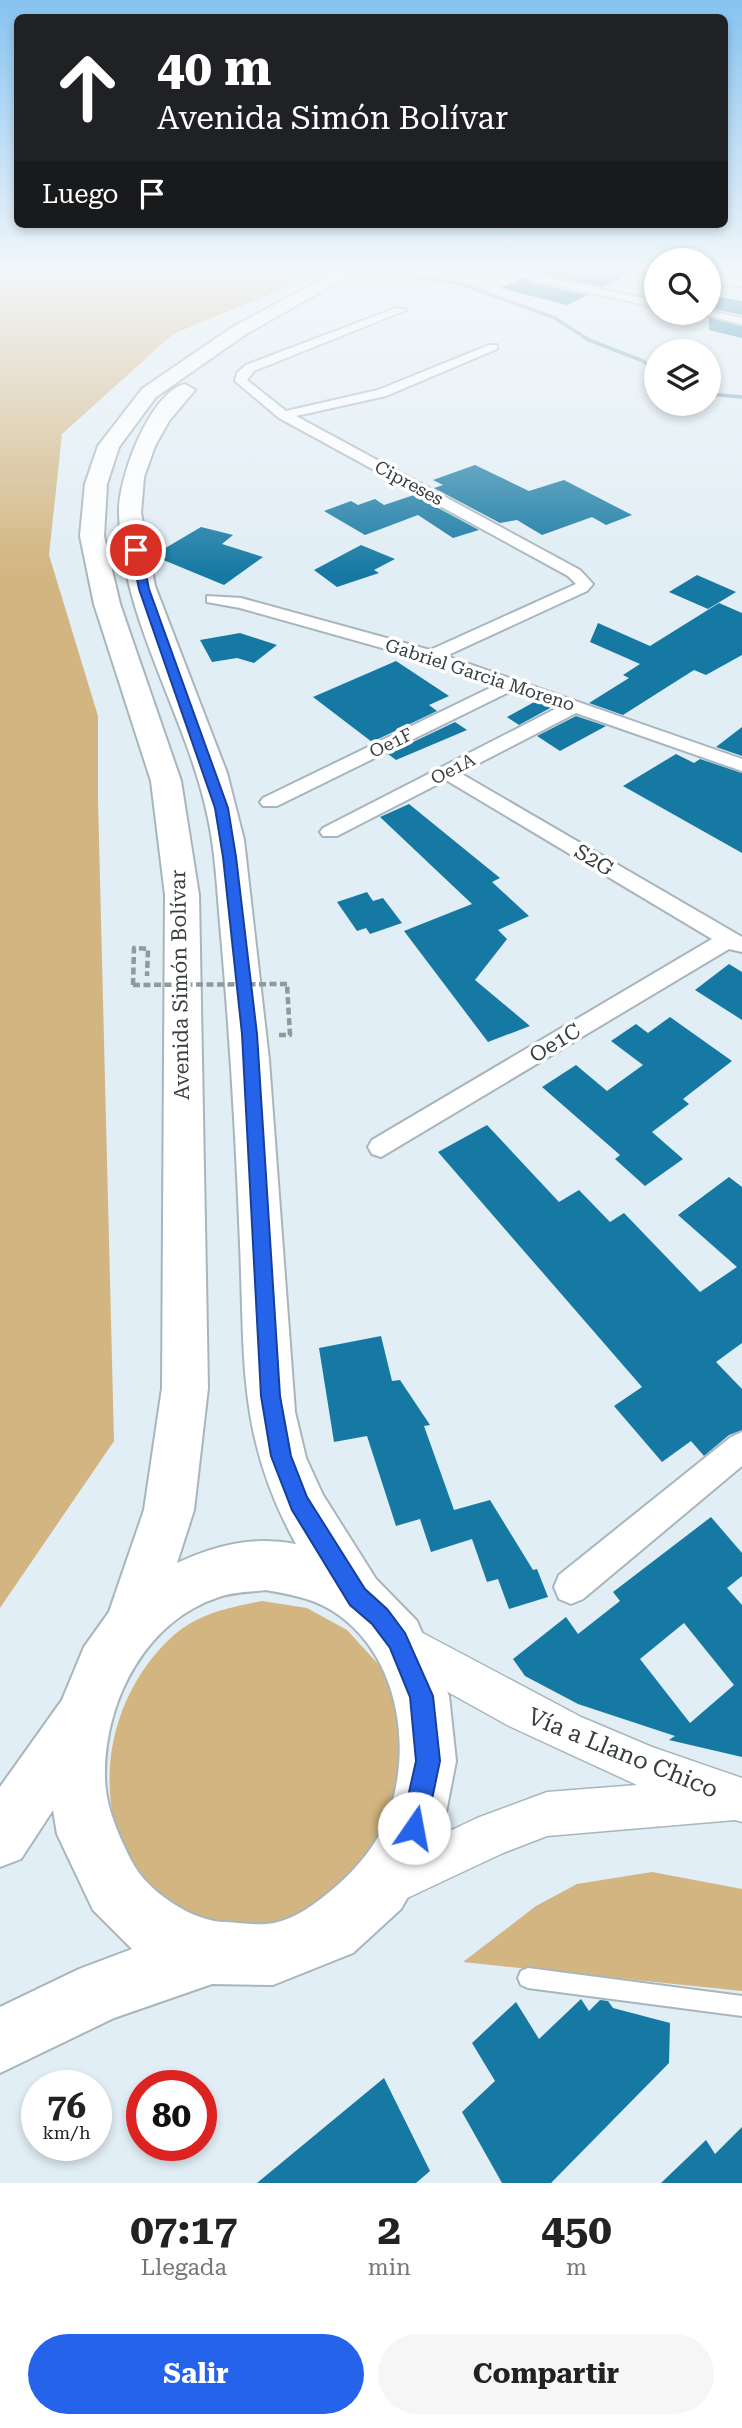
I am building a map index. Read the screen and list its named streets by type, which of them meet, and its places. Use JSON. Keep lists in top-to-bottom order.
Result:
{
  "streets": {
    "highway": ["Avenida Simón Bolívar"],
    "street": [
      "Cipreses",
      "Gabriel Garcia Moreno",
      "Oe1F",
      "Oe1A",
      "S2G",
      "Oe1C",
      "Vía a Llano Chico"
    ]
  },
  "crossings": [
    ["Cipreses", "Gabriel Garcia Moreno"],
    ["Gabriel Garcia Moreno", "Oe1F"],
    ["Gabriel Garcia Moreno", "Oe1A"],
    ["Oe1A", "S2G"],
    ["S2G", "Oe1C"]
  ],
  "page": {
    "turn": ["40 m", "Avenida Simón Bolívar"],
    "then": "Luego",
    "speed": "76 km/h",
    "limit": "80",
    "eta": [
      "07:17",
      "Llegada",
      "2",
      "min",
      "450",
      "m"
    ],
    "buttons": ["Salir", "Compartir"]
  }
}
